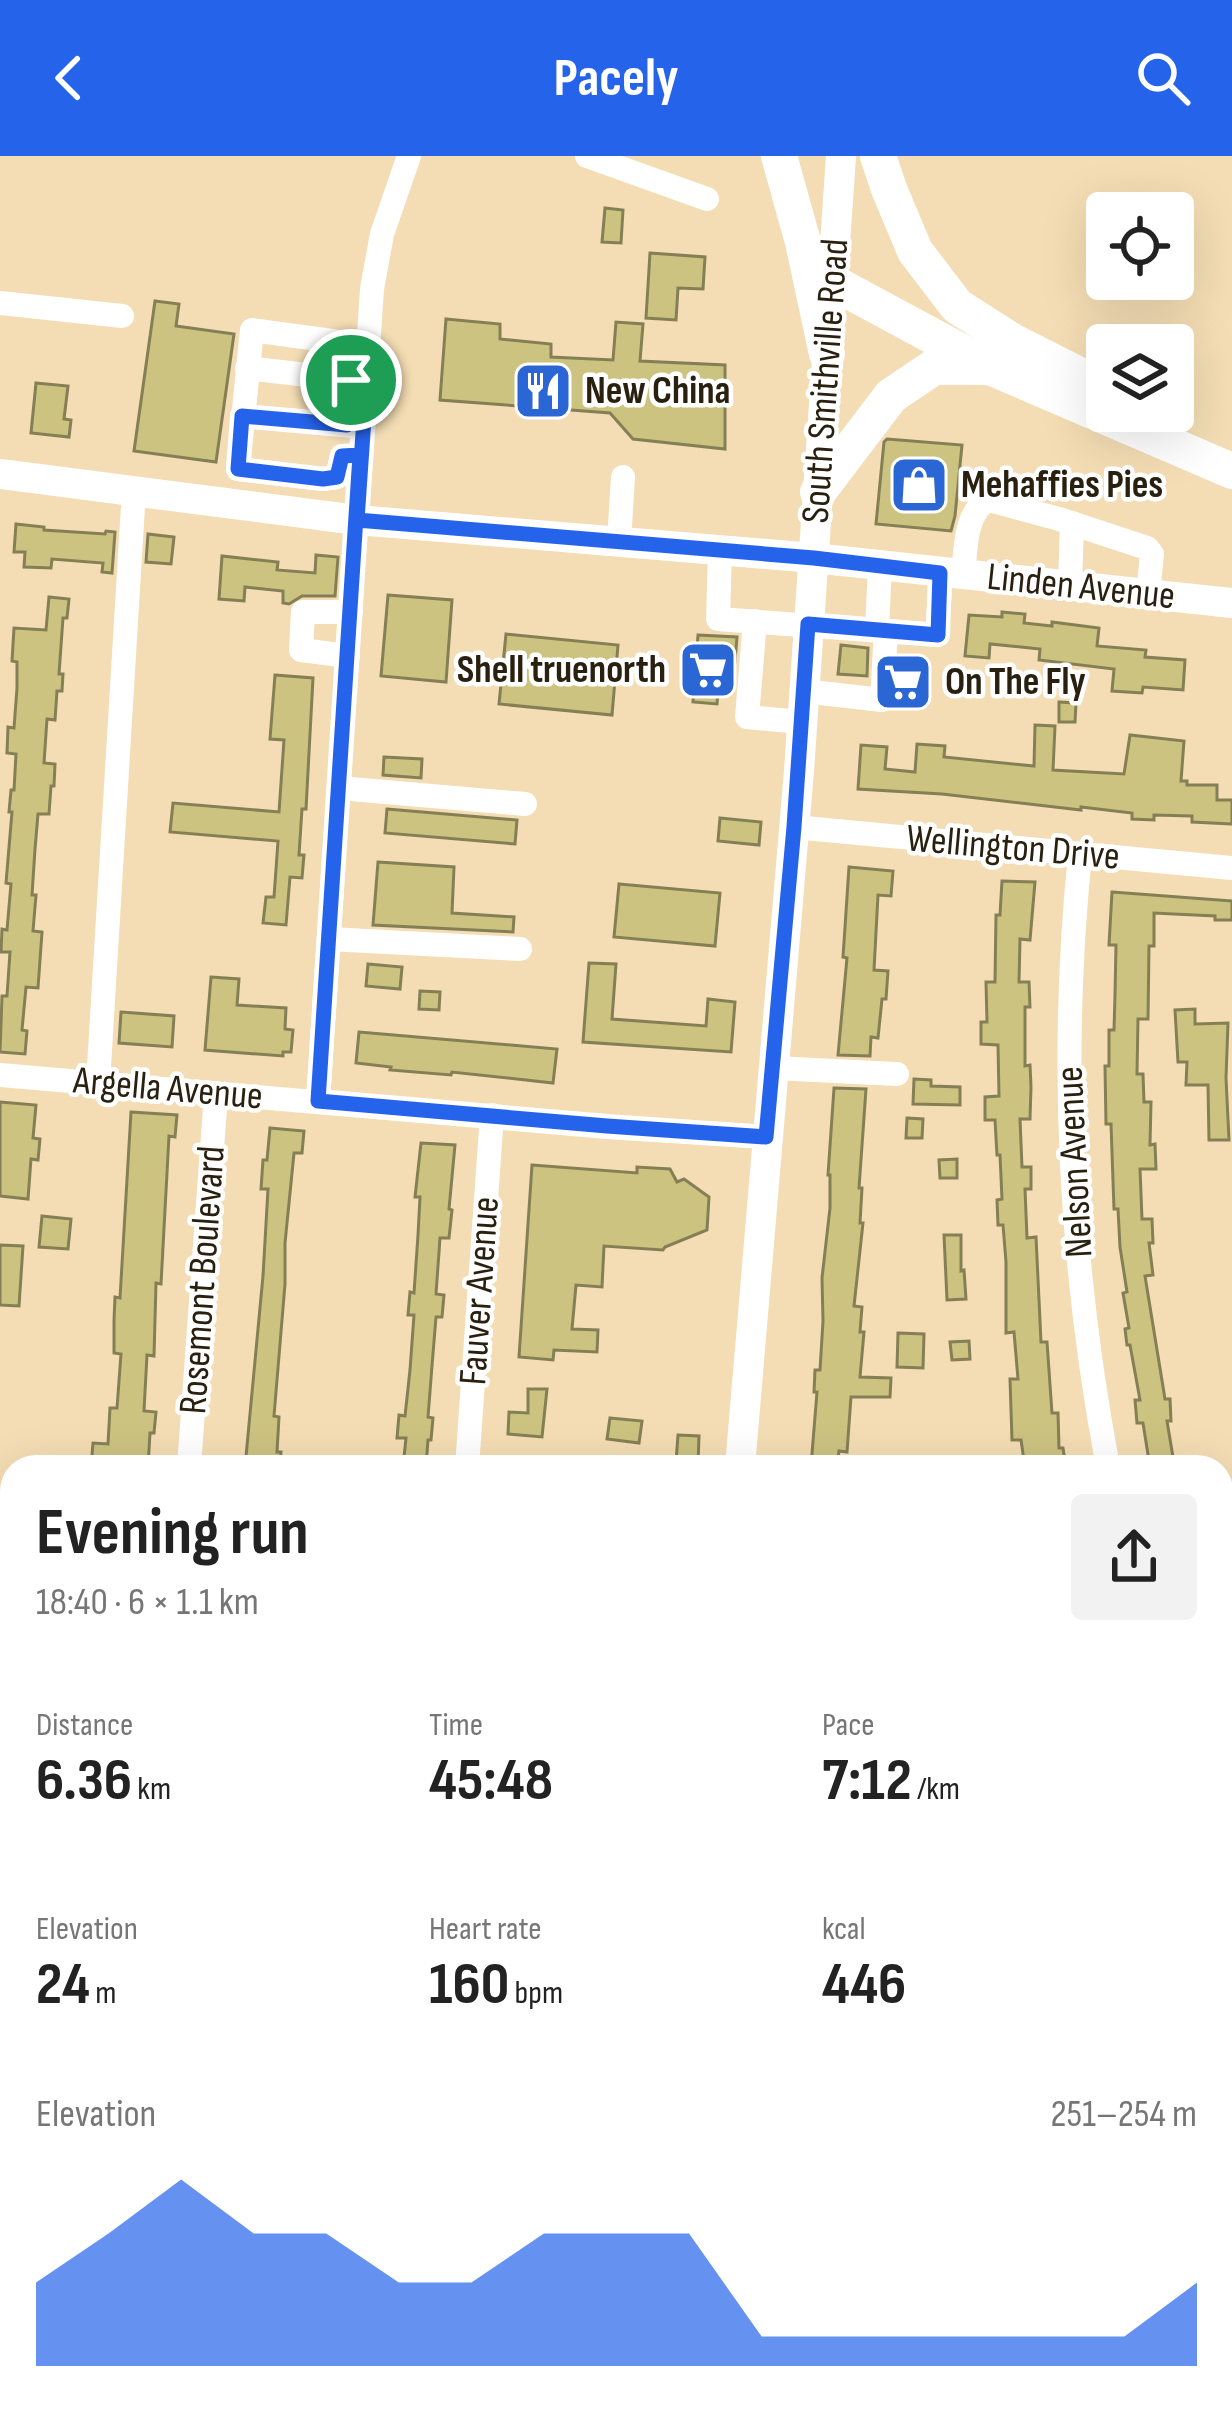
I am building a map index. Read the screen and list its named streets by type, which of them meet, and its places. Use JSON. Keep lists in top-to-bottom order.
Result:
{
  "streets": {
    "main road": ["South Smithville Road", "Linden Avenue"],
    "street": [
      "Wellington Drive",
      "Argella Avenue",
      "Nelson Avenue",
      "Rosemont Boulevard",
      "Fauver Avenue"
    ]
  },
  "crossings": [
    ["South Smithville Road", "Linden Avenue"],
    ["South Smithville Road", "Wellington Drive"],
    ["South Smithville Road", "Argella Avenue"],
    ["Wellington Drive", "Nelson Avenue"],
    ["Argella Avenue", "Rosemont Boulevard"],
    ["Argella Avenue", "Fauver Avenue"]
  ],
  "places": {
    "restaurant": ["New China"],
    "shop": ["Mehaffies Pies"],
    "supermarket": ["Shell truenorth", "On The Fly"]
  },
  "page": {
    "header": "Pacely",
    "heading": ["Evening run", "18:40 · 6 × 1.1 km"],
    "stats": [
      ["Distance", "6.36 km"],
      ["Time", "45:48"],
      ["Pace", "7:12 /km"],
      ["Elevation", "24 m"],
      ["Heart rate", "160 bpm"],
      ["kcal", "446"]
    ],
    "chart": ["Elevation", "251–254 m"]
  }
}
